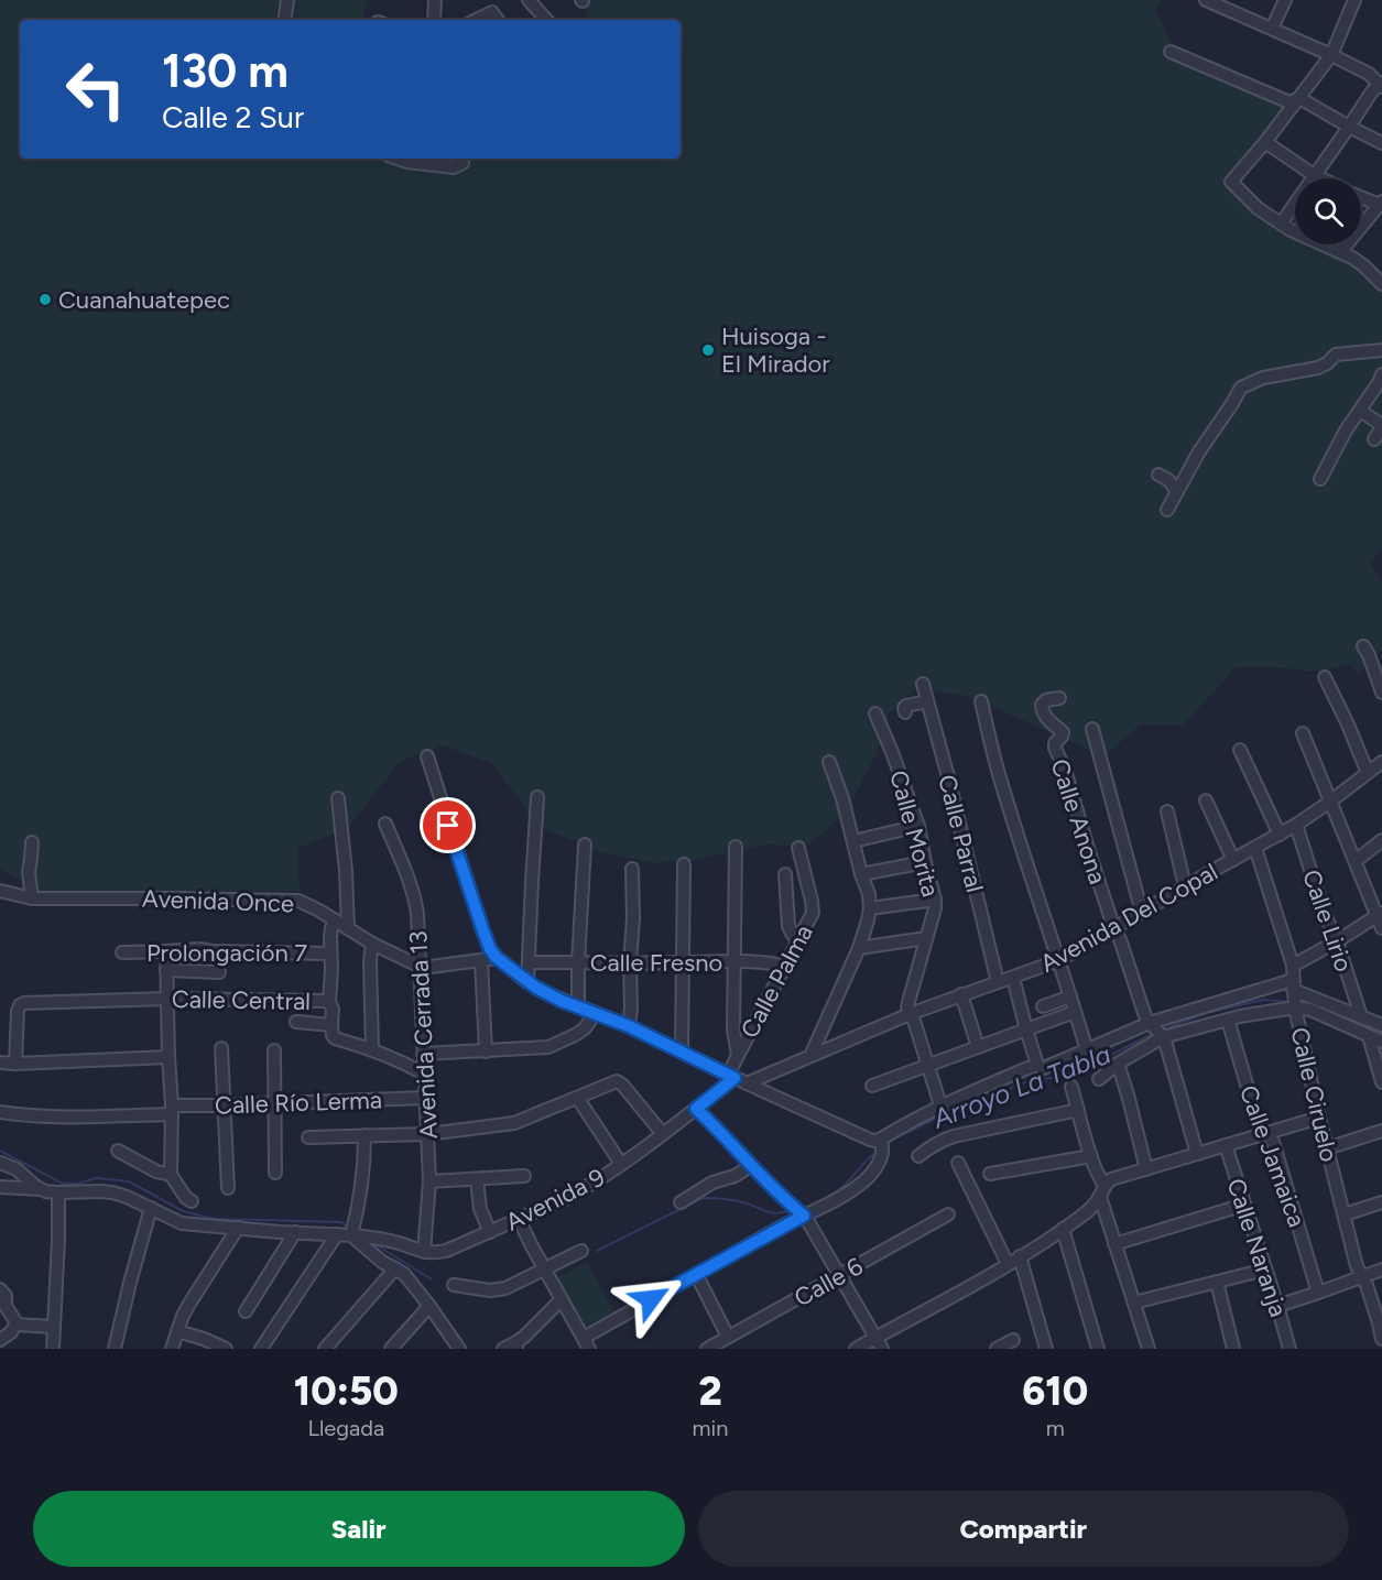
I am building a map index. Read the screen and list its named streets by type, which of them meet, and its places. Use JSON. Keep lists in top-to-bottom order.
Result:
{
  "streets": {
    "street": [
      "Calle Anona",
      "Calle Morita",
      "Calle Parral",
      "Avenida Once",
      "Avenida Del Copal",
      "Calle Lirio",
      "Prolongación 7",
      "Calle Fresno",
      "Calle Palma",
      "Calle Central",
      "Avenida Cerrada 13",
      "Calle Ciruelo",
      "Calle Río Lerma",
      "Calle Jamaica",
      "Avenida 9",
      "Calle Naranja",
      "Calle 6"
    ]
  },
  "crossings": [
    ["Calle Anona", "Avenida Del Copal"],
    ["Calle Morita", "Avenida Del Copal"],
    ["Calle Parral", "Avenida Del Copal"],
    ["Avenida Once", "Avenida Cerrada 13"],
    ["Avenida Del Copal", "Calle Lirio"],
    ["Avenida Del Copal", "Calle Ciruelo"],
    ["Calle Fresno", "Calle Palma"],
    ["Calle Palma", "Avenida 9"],
    ["Calle Central", "Avenida Cerrada 13"],
    ["Avenida Cerrada 13", "Calle Río Lerma"],
    ["Avenida Cerrada 13", "Avenida 9"]
  ],
  "water": ["Arroyo La Tabla"],
  "places": ["Cuanahuatepec", "Huisoga - El Mirador"],
  "page": {
    "turn": ["130 m", "Calle 2 Sur"],
    "eta": [
      "10:50",
      "Llegada",
      "2",
      "min",
      "610",
      "m"
    ],
    "buttons": ["Salir", "Compartir"]
  }
}
